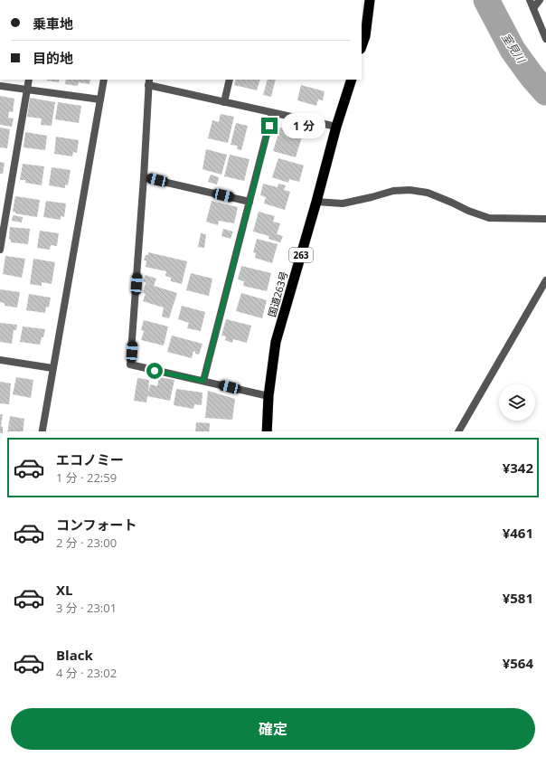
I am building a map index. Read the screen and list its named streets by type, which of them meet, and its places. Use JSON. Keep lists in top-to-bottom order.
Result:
{
  "streets": {
    "highway": ["263", "国道263号"]
  },
  "water": ["室見川"],
  "page": {
    "banner": ["乗車地", "目的地"],
    "bubble": "1 分",
    "list": [
      {
        "name": "エコノミー",
        "note": "1 分 · 22:59",
        "value": "¥342"
      },
      {
        "name": "コンフォート",
        "note": "2 分 · 23:00",
        "value": "¥461"
      },
      {
        "name": "XL",
        "note": "3 分 · 23:01",
        "value": "¥581"
      },
      {
        "name": "Black",
        "note": "4 分 · 23:02",
        "value": "¥564"
      }
    ],
    "buttons": "確定"
  }
}
